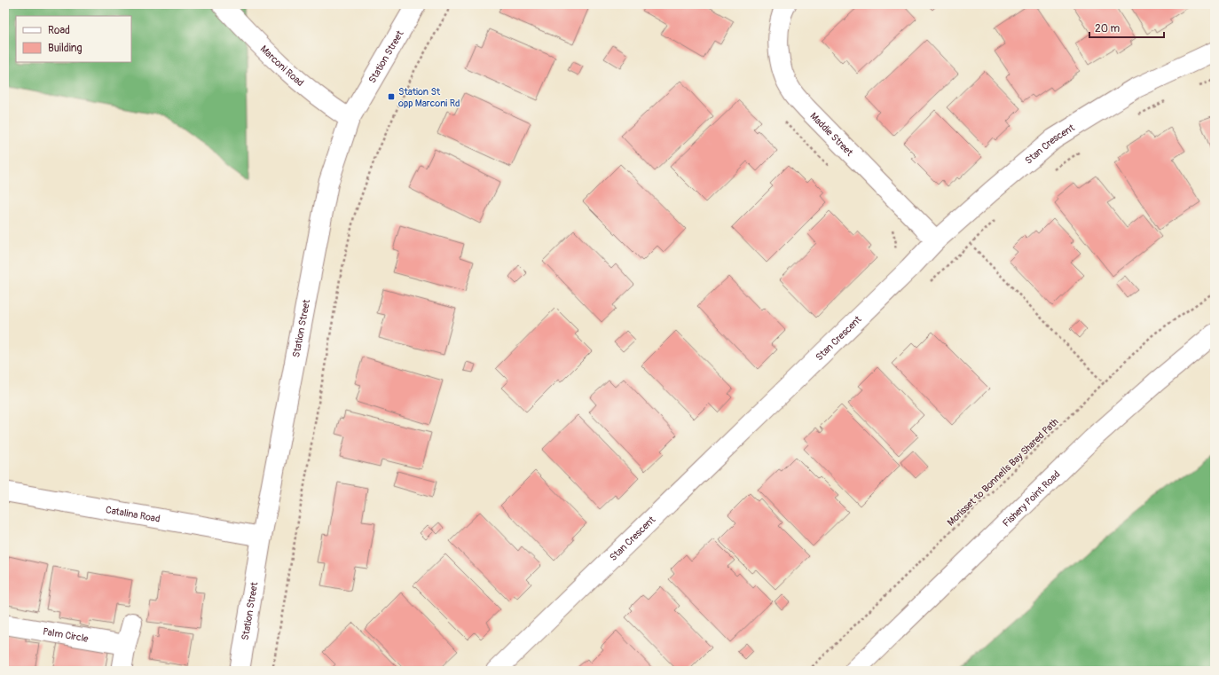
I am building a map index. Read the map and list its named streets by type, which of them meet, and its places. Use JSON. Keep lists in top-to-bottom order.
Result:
{
  "streets": {
    "street": [
      "Station Street",
      "Marconi Road",
      "Maddie Street",
      "Stan Crescent",
      "Fishery Point Road",
      "Catalina Road",
      "Palm Circle"
    ],
    "path": ["Morisset to Bonnells Bay Shared Path"]
  },
  "crossings": [
    ["Station Street", "Marconi Road"],
    ["Station Street", "Catalina Road"],
    ["Maddie Street", "Stan Crescent"]
  ],
  "places": {
    "transit": ["Station St opp Marconi Rd"]
  },
  "legend": ["Road", "Building"],
  "scale_bar": "20 m"
}
